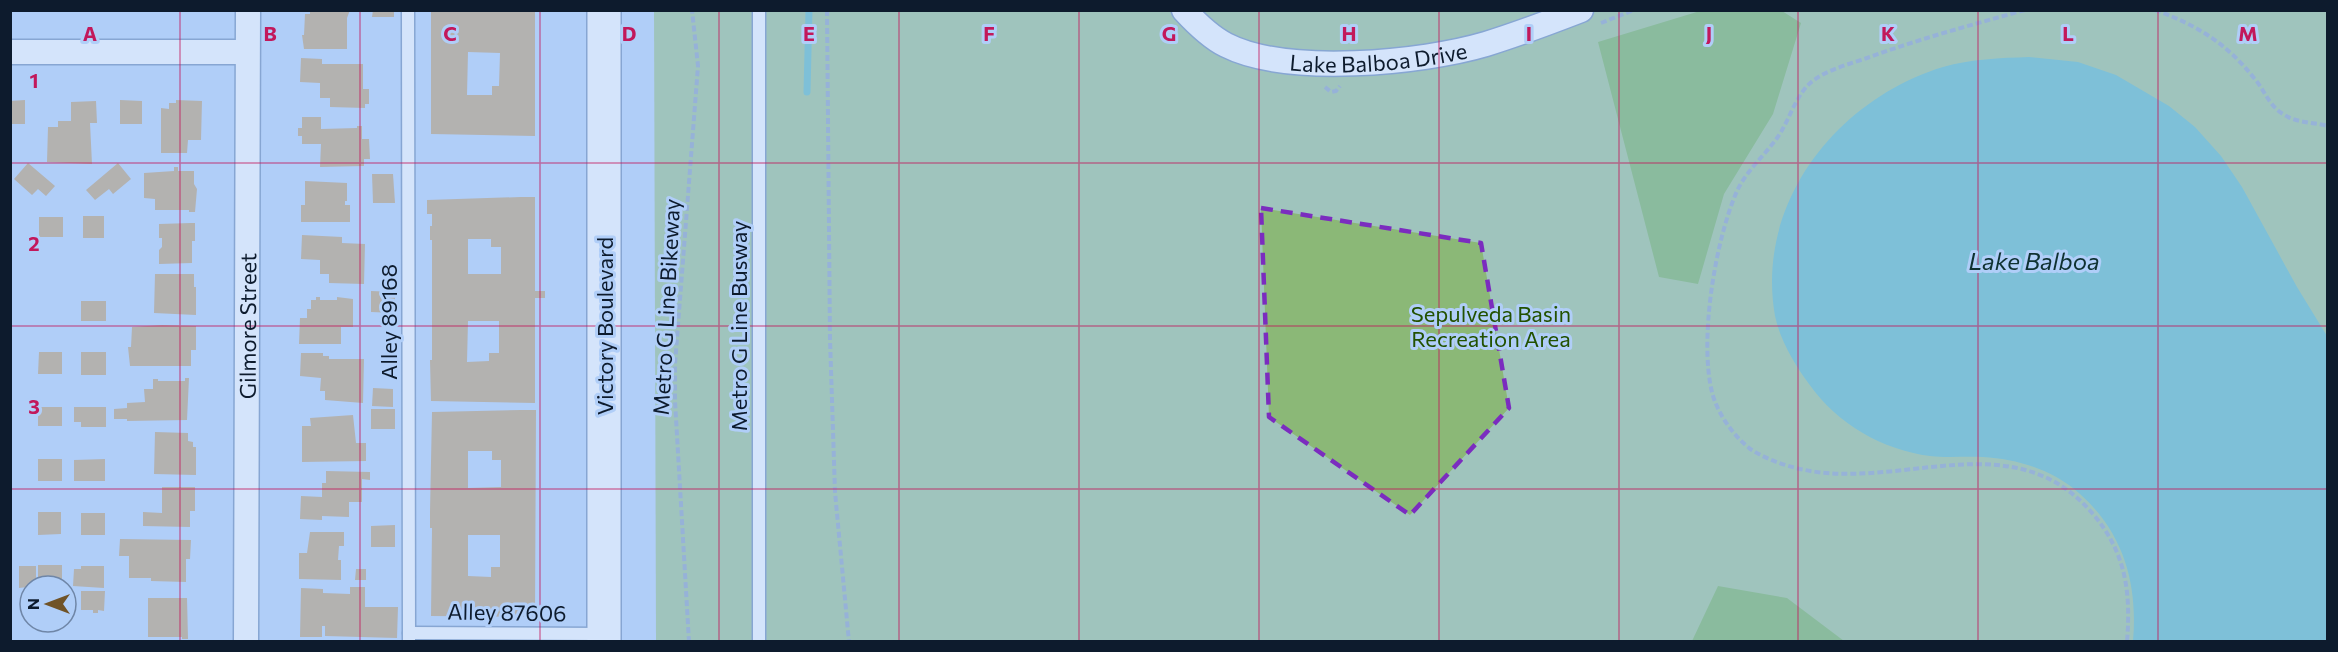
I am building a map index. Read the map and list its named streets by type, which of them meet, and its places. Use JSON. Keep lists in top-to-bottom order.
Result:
{
  "streets": {
    "main road": ["Victory Boulevard"],
    "street": ["Lake Balboa Drive", "Gilmore Street"],
    "lane": ["Alley 89168", "Metro G Line Busway", "Alley 87606"],
    "path": ["Metro G Line Bikeway"]
  },
  "crossings": [
    ["Alley 89168", "Alley 87606"],
    ["Victory Boulevard", "Alley 87606"]
  ],
  "water": ["Lake Balboa"],
  "parks": ["Sepulveda Basin Recreation Area"],
  "north": "left",
  "grid": {
    "columns": [
      "A",
      "B",
      "C",
      "D",
      "E",
      "F",
      "G",
      "H",
      "I",
      "J",
      "K",
      "L",
      "M"
    ],
    "rows": ["1", "2", "3"]
  }
}
